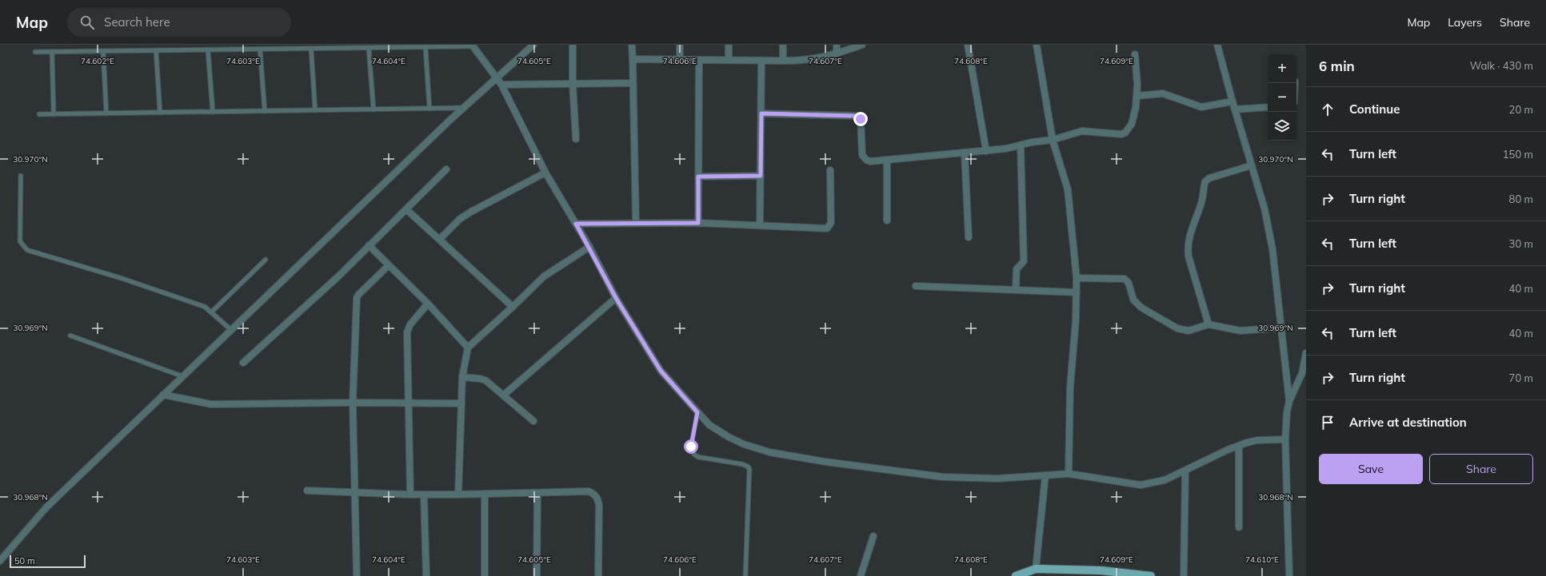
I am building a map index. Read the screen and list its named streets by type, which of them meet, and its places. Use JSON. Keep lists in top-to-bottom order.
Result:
{
  "scale_bar": "50 m",
  "page": {
    "header": "Map",
    "search": "Search here",
    "nav": ["Map", "Layers", "Share"],
    "heading": ["6 min", "Walk · 430 m"],
    "map_buttons": ["+", "−"],
    "list": [
      ["Continue", "20 m"],
      ["Turn left", "150 m"],
      ["Turn right", "80 m"],
      ["Turn left", "30 m"],
      ["Turn right", "40 m"],
      ["Turn left", "40 m"],
      ["Turn right", "70 m"],
      "Arrive at destination"
    ],
    "buttons": ["Save", "Share"],
    "scale": "50 m"
  },
  "coordinates": [
    "74.602°E",
    "74.603°E",
    "74.604°E",
    "74.605°E",
    "74.606°E",
    "74.607°E",
    "74.608°E",
    "74.609°E",
    "30.970°N",
    "30.969°N",
    "30.968°N",
    "74.610°E"
  ]
}
